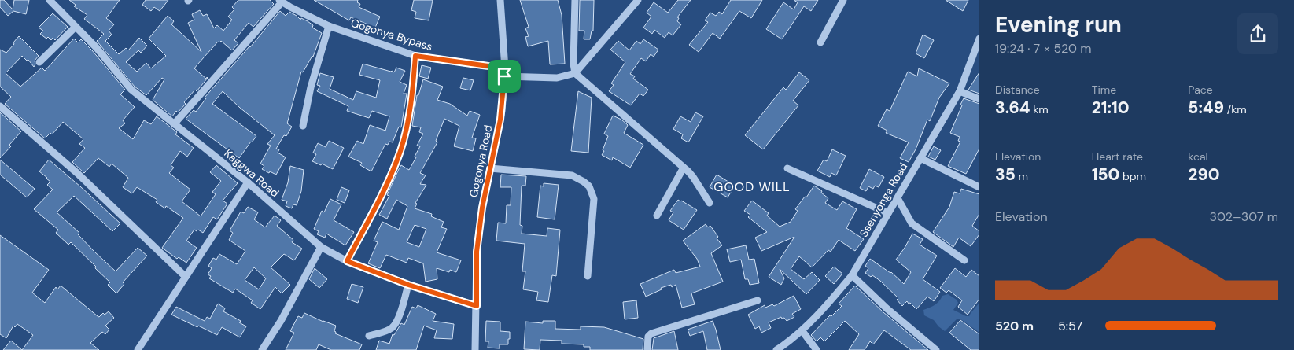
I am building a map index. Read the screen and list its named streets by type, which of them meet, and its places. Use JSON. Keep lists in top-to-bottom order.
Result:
{
  "streets": {
    "street": [
      "Gogonya Bypass",
      "Gogonya Road",
      "Kaggwa Road",
      "Ssenyonga Road"
    ]
  },
  "crossings": [
    ["Gogonya Bypass", "Gogonya Road"],
    ["Gogonya Road", "Kaggwa Road"]
  ],
  "districts": ["GOOD WILL"],
  "page": {
    "heading": ["Evening run", "19:24 · 7 × 520 m"],
    "stats": [
      ["Distance", "3.64 km"],
      ["Time", "21:10"],
      ["Pace", "5:49 /km"],
      ["Elevation", "35 m"],
      ["Heart rate", "150 bpm"],
      ["kcal", "290"]
    ],
    "chart": ["Elevation", "302–307 m"],
    "list": [
      {
        "name": "520 m",
        "note": "5:57"
      }
    ]
  }
}
